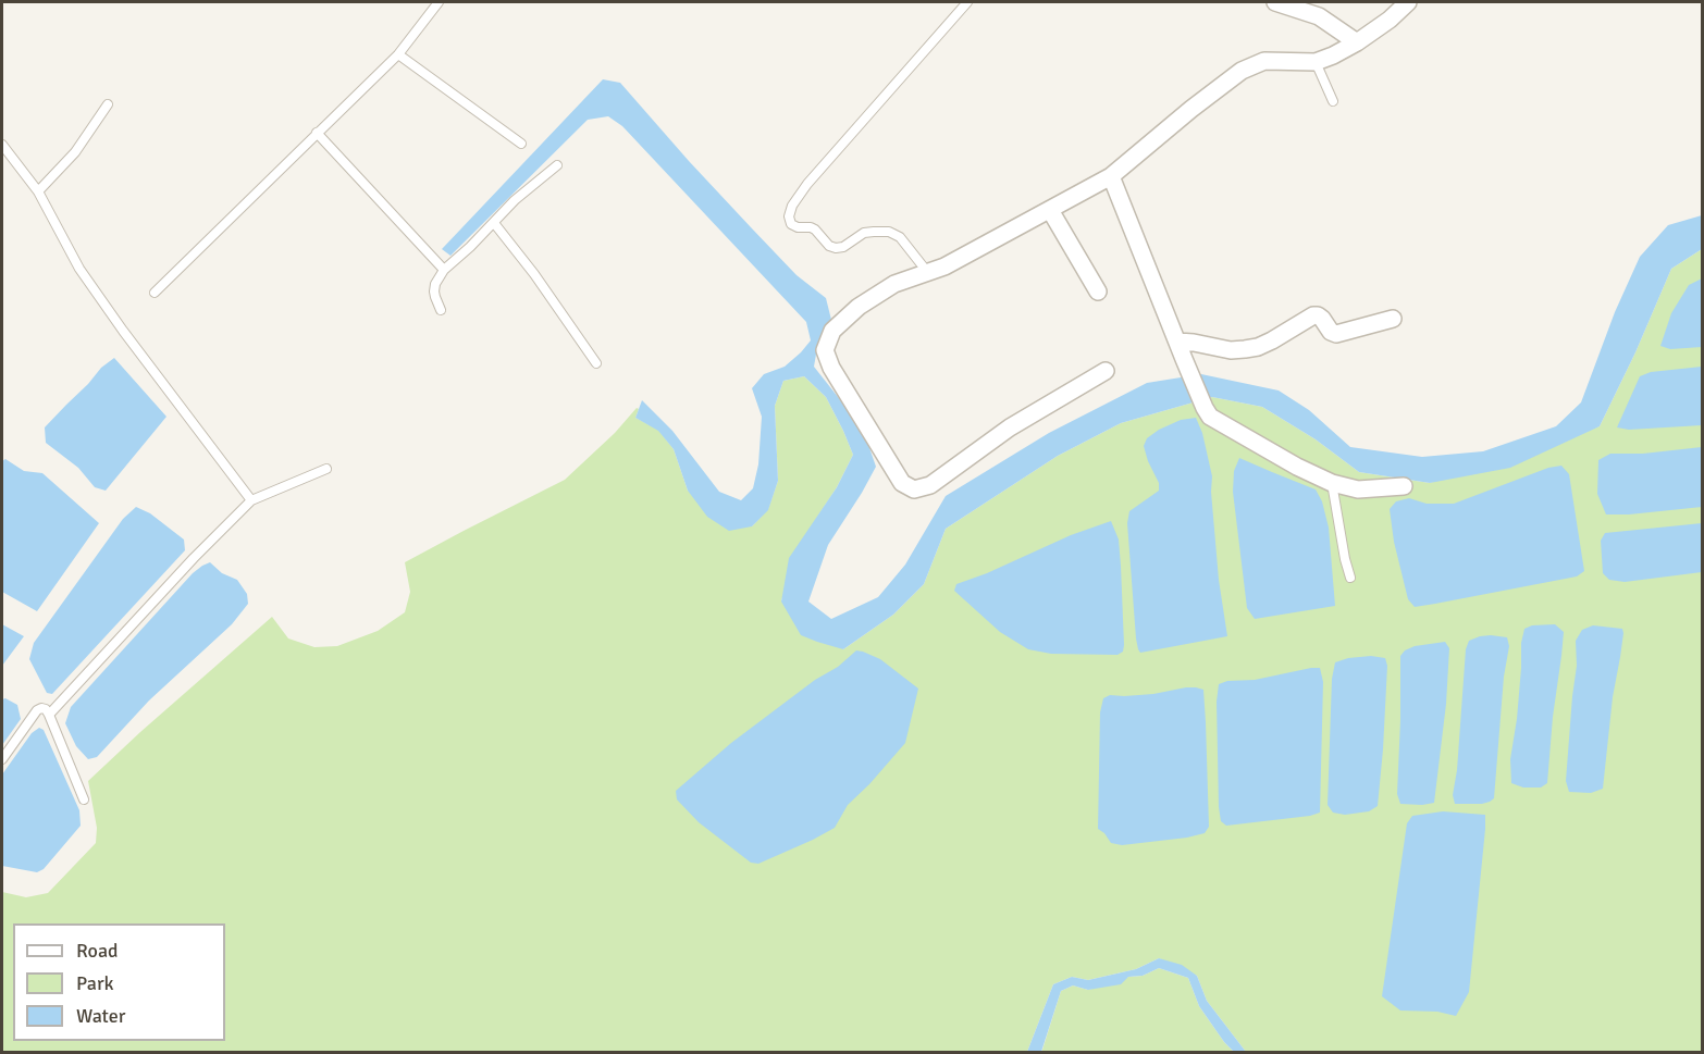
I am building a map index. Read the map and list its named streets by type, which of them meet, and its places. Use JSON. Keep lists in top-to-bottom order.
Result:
{
  "legend": ["Road", "Park", "Water"]
}
